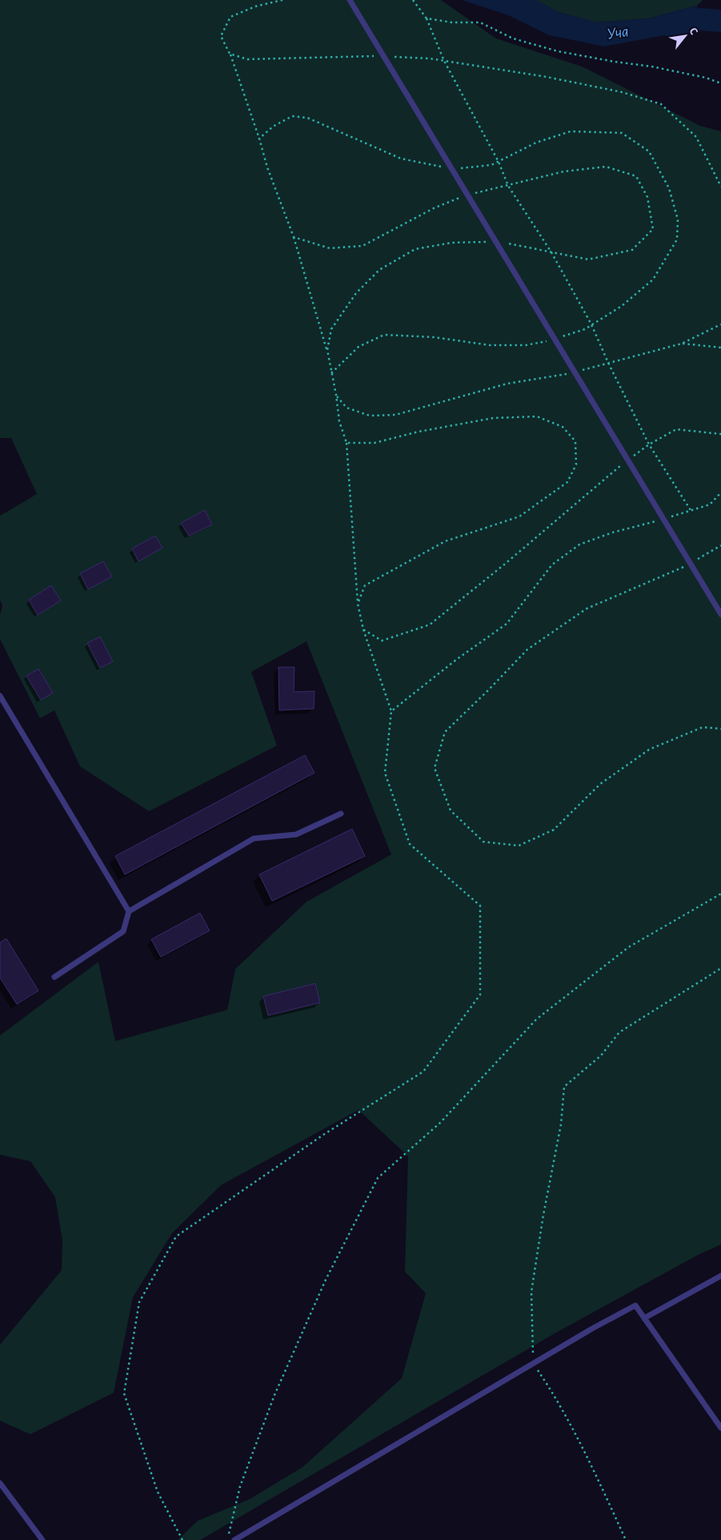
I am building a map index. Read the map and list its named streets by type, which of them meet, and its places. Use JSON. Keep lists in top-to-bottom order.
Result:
{
  "water": ["Уча"],
  "north": "top right"
}
